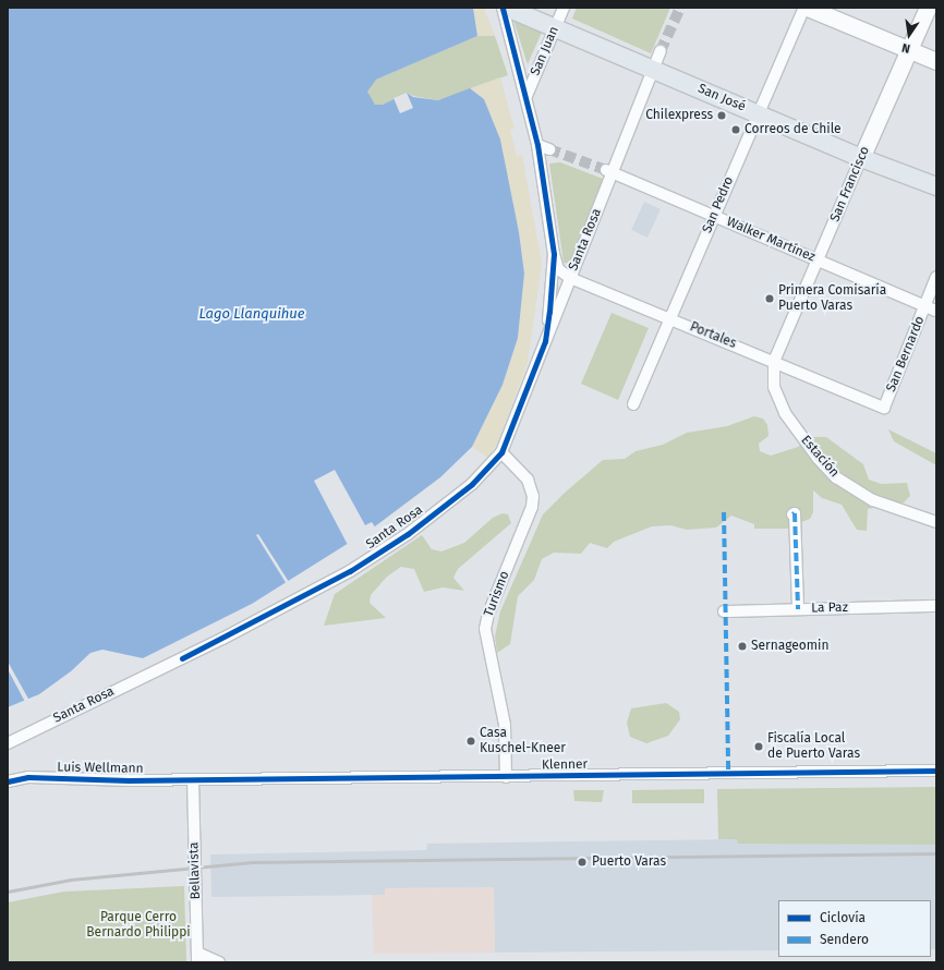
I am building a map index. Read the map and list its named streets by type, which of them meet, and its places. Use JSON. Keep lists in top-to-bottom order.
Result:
{
  "streets": {
    "main road": ["San José", "San Francisco"],
    "street": [
      "San Juan",
      "San Pedro",
      "Santa Rosa",
      "Walker Martínez",
      "Portales",
      "San Bernardo",
      "Estación",
      "Turismo",
      "La Paz",
      "Klenner",
      "Luis Wellmann",
      "Bellavista"
    ]
  },
  "crossings": [
    ["San Juan", "San José"],
    ["San José", "San Francisco"],
    ["San José", "San Pedro"],
    ["San José", "Santa Rosa"],
    ["San Francisco", "Walker Martínez"],
    ["San Francisco", "Portales"],
    ["San Francisco", "Estación"],
    ["San Pedro", "Walker Martínez"],
    ["San Pedro", "Portales"],
    ["Santa Rosa", "Walker Martínez"],
    ["Santa Rosa", "Portales"],
    ["Santa Rosa", "Turismo"],
    ["Walker Martínez", "San Bernardo"],
    ["Portales", "San Bernardo"],
    ["Portales", "Estación"],
    ["Turismo", "Klenner"],
    ["Klenner", "Luis Wellmann"],
    ["Klenner", "Bellavista"],
    ["Luis Wellmann", "Bellavista"]
  ],
  "water": ["Lago Llanquihue"],
  "parks": ["Parque Cerro Bernardo Philippi"],
  "places": [
    "Chilexpress",
    "Correos de Chile",
    "Primera Comisaría Puerto Varas",
    "Sernageomin",
    "Casa Kuschel-Kneer",
    "Fiscalía Local de Puerto Varas",
    "Puerto Varas"
  ],
  "legend": ["Ciclovía", "Sendero"],
  "north": "bottom"
}
